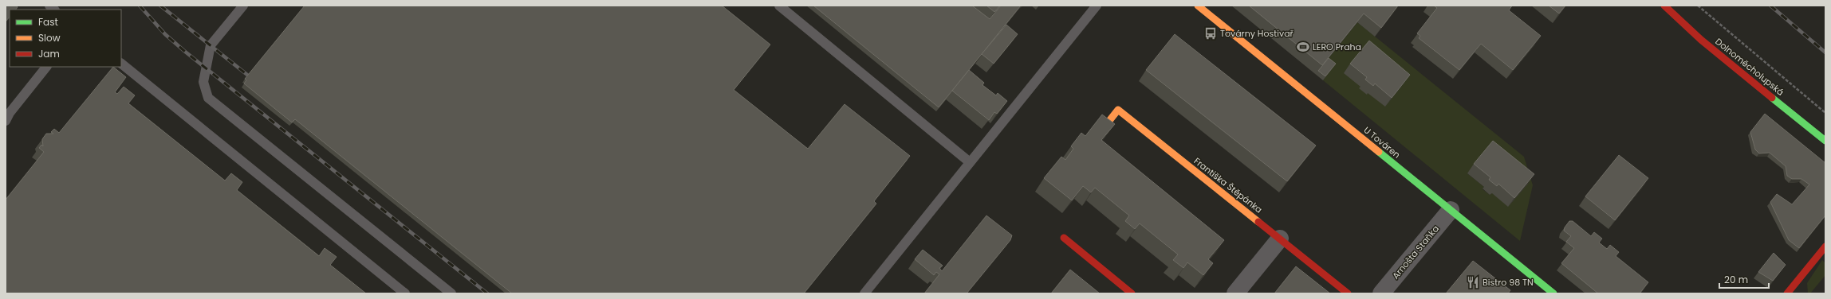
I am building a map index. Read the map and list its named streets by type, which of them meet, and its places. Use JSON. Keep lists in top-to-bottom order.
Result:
{
  "streets": {
    "street": [
      "Dolnoměcholupská",
      "U Továren",
      "Františka Štěpánka",
      "Arnošta Staňka"
    ]
  },
  "crossings": [
    ["U Továren", "Arnošta Staňka"]
  ],
  "places": {
    "bus stop": ["Továrny Hostivař"],
    "sports": ["LERO Praha"],
    "restaurant": ["Bistro 98 TN"]
  },
  "legend": ["Fast", "Slow", "Jam"],
  "scale_bar": "20 m"
}
